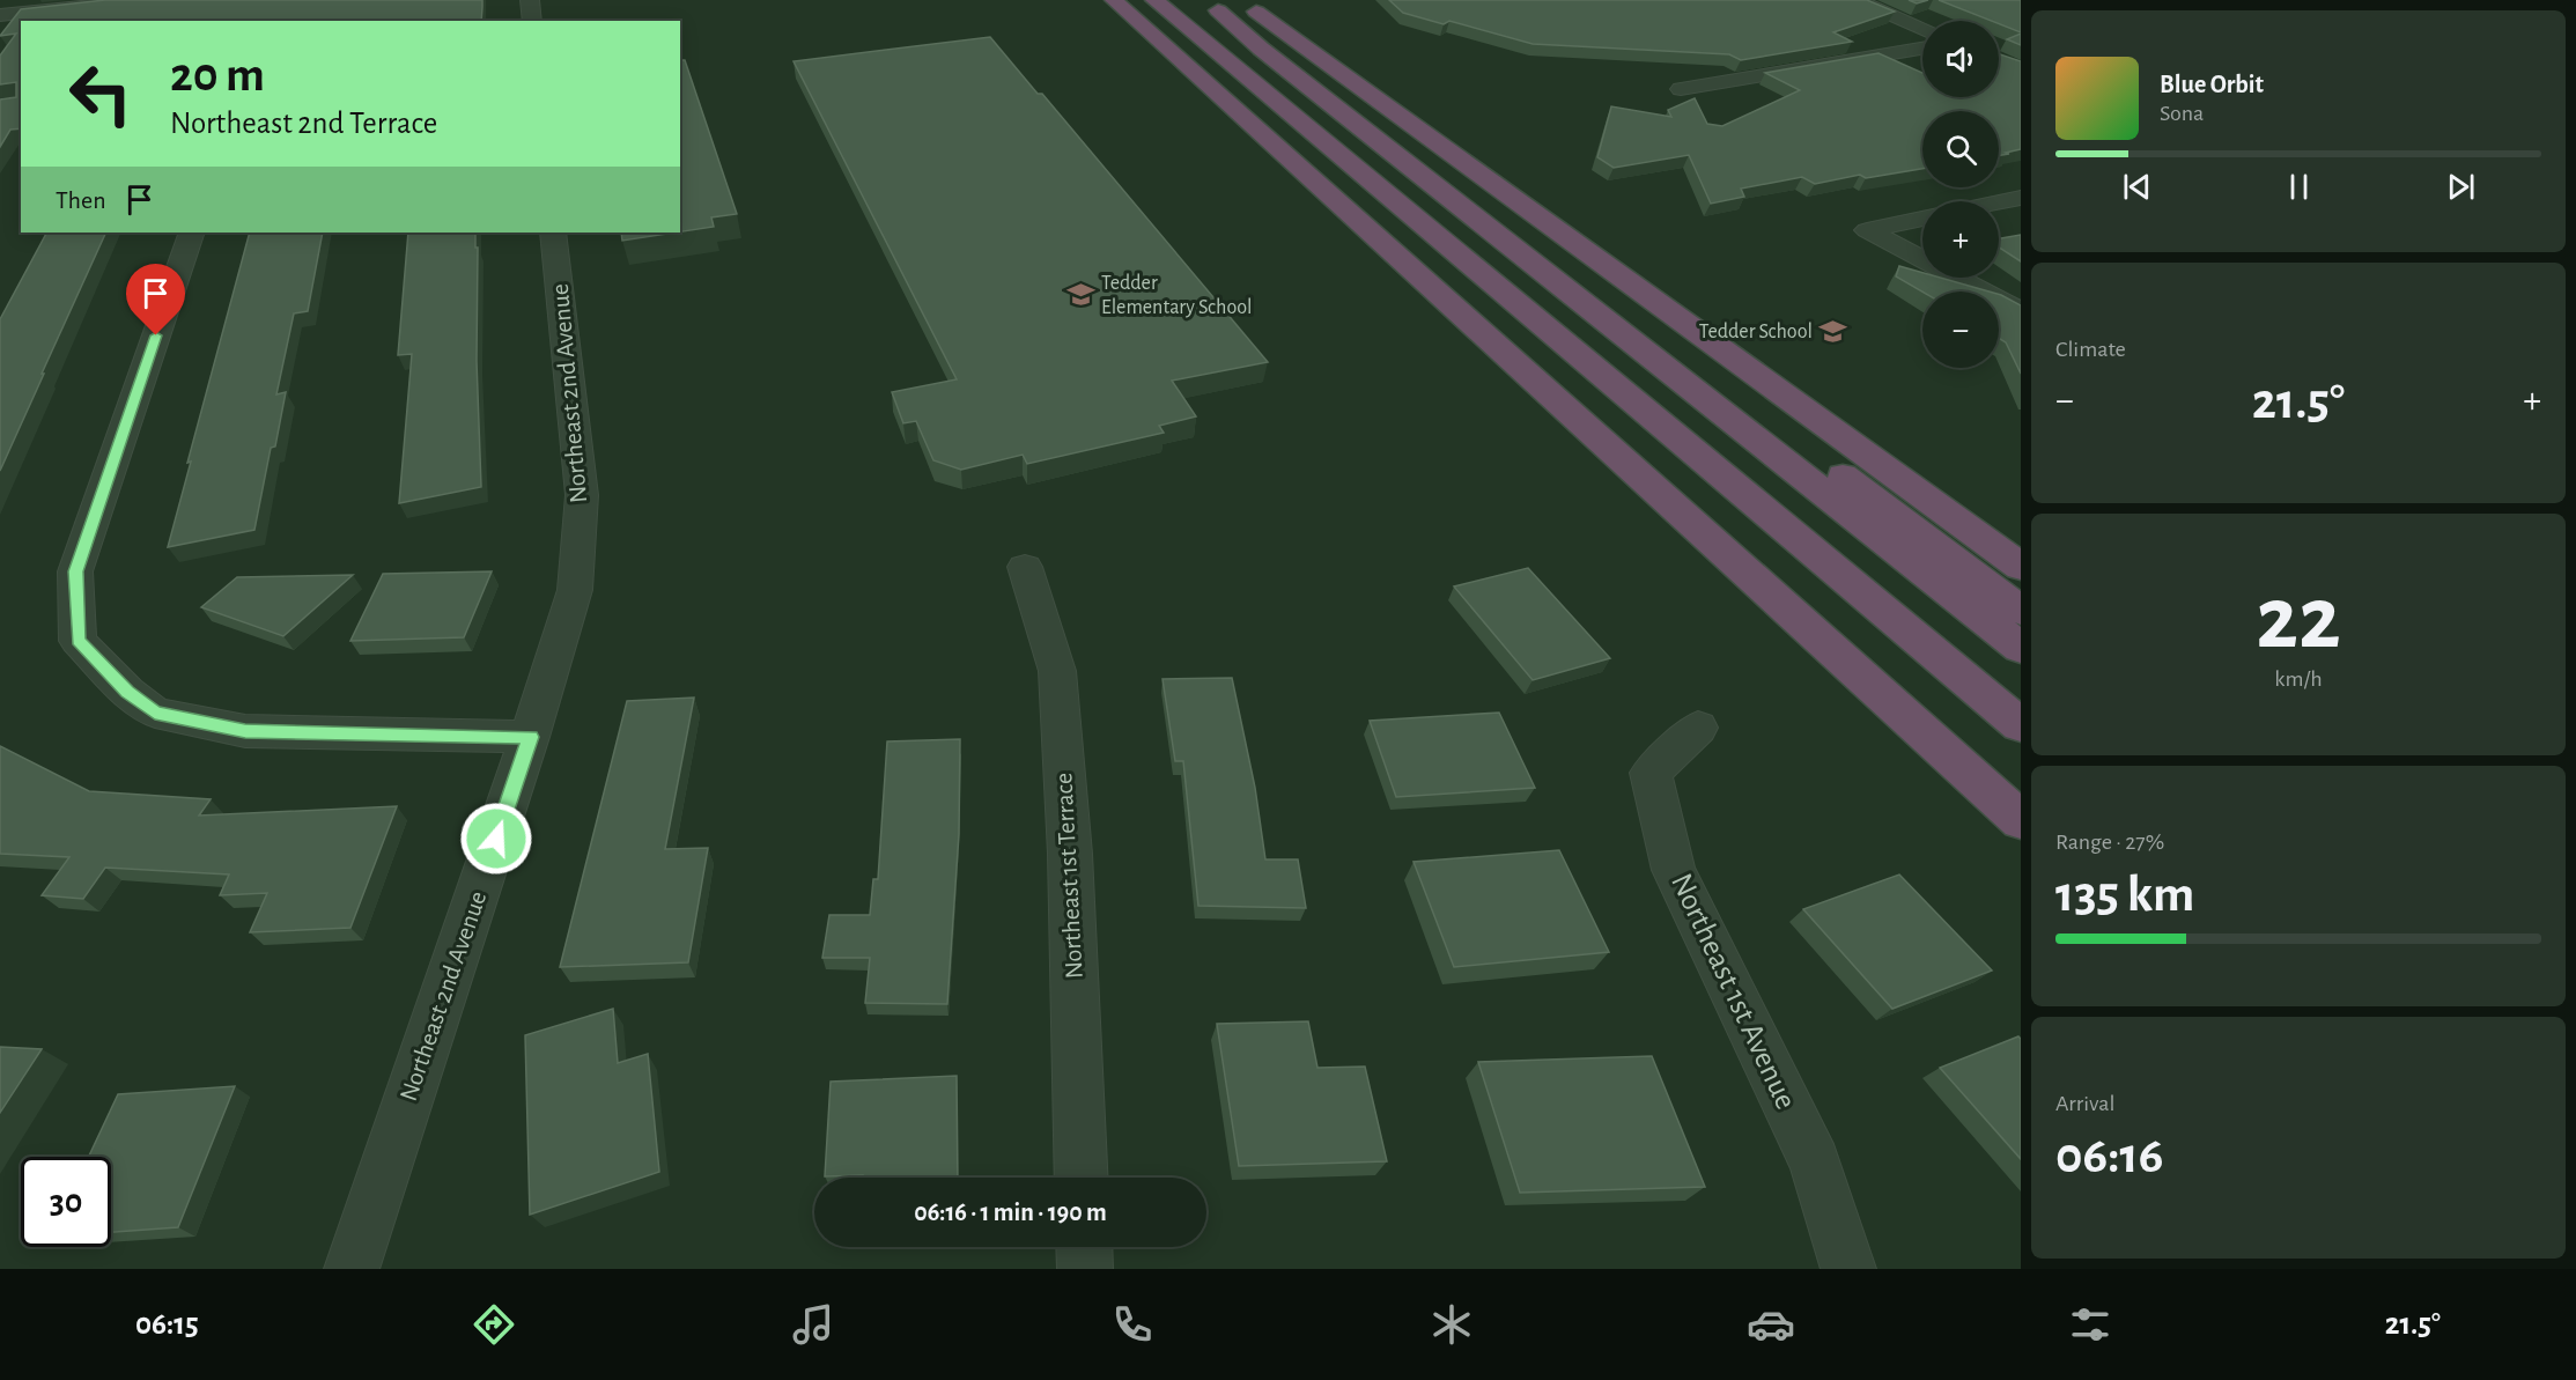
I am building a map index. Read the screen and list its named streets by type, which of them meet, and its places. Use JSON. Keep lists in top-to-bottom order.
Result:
{
  "streets": {
    "street": ["Northeast 2nd Avenue", "Northeast 1st Terrace", "Northeast 1st Avenue"]
  },
  "places": {
    "school or university": ["Tedder Elementary School", "Tedder School"]
  },
  "page": {
    "map_buttons": ["+", "−"],
    "turn": ["20 m", "Northeast 2nd Terrace"],
    "song": ["Blue Orbit", "Sona"],
    "then": "Then",
    "tile": [
      "Climate",
      ["22", "km/h"],
      ["Range · 27%", "135 km"],
      ["Arrival", "06:16"]
    ],
    "heat": ["−", "21.5°", "+"],
    "limit": "30",
    "trip": "06:16 · 1 min · 190 m",
    "tabs": ["06:15", "21.5°"]
  }
}
